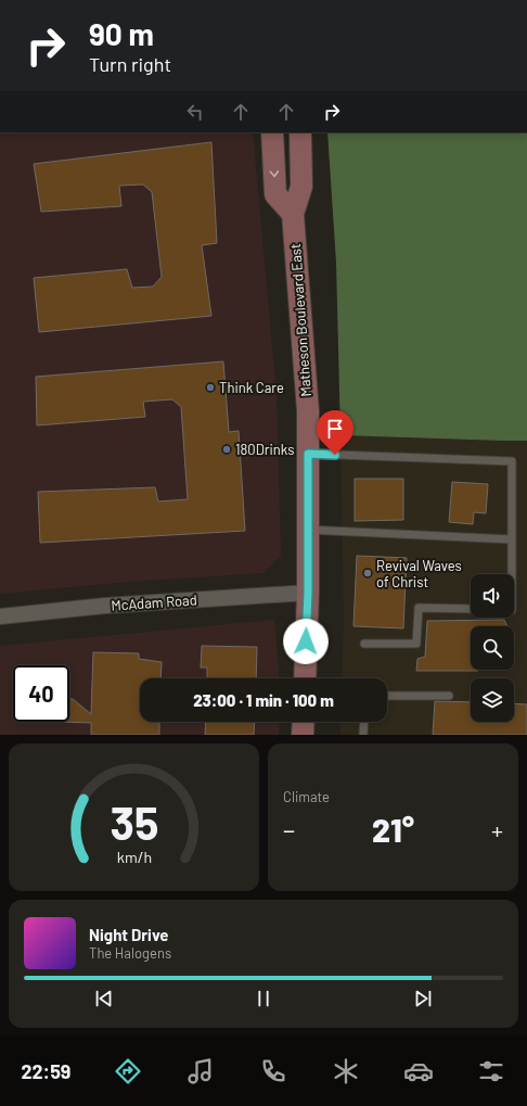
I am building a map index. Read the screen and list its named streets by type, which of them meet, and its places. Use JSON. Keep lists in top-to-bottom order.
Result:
{
  "streets": {
    "street": ["Matheson Boulevard East", "McAdam Road"]
  },
  "crossings": [
    ["Matheson Boulevard East", "McAdam Road"]
  ],
  "places": ["Think Care", "180Drinks", "Revival Waves of Christ"],
  "page": {
    "turn": ["90 m", "Turn right"],
    "limit": "40",
    "trip": "23:00 · 1 min · 100 m",
    "tile": "Climate",
    "heat": ["−", "21°", "+"],
    "song": ["Night Drive", "The Halogens"],
    "tabs": "22:59",
    "gauge": ["35", "km/h"]
  }
}
